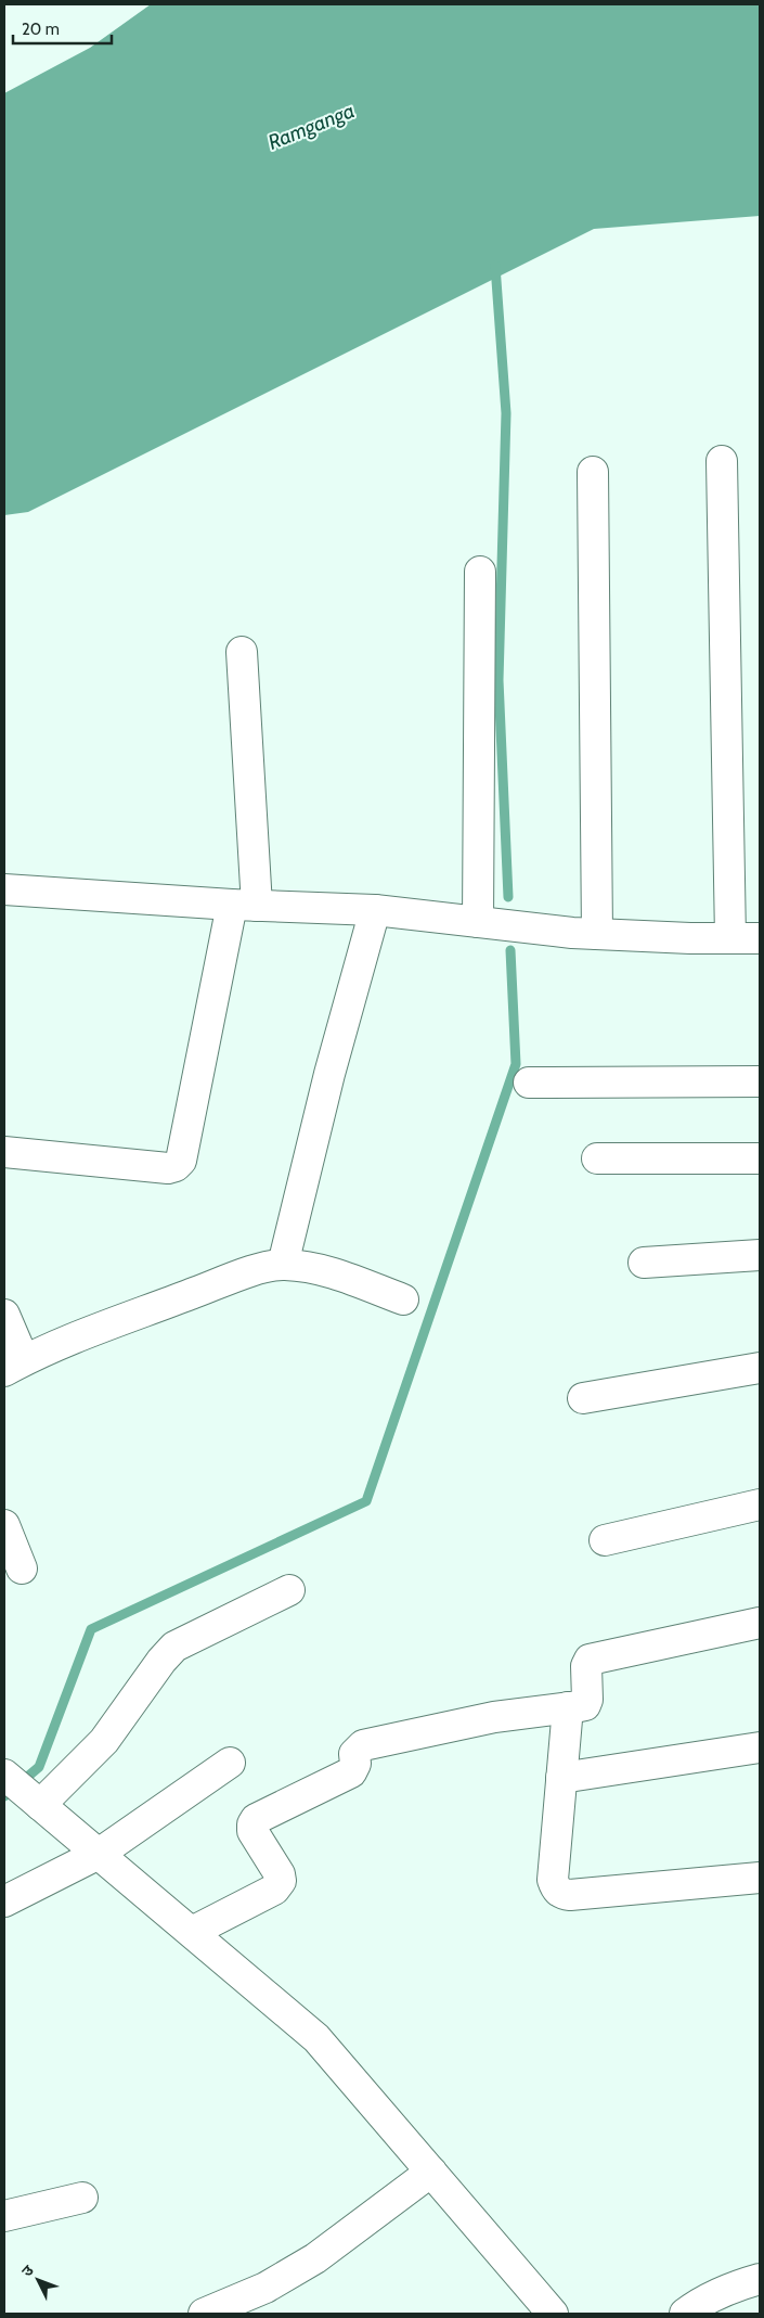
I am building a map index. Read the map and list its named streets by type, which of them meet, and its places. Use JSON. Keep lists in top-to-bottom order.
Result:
{
  "water": ["Ramganga"],
  "scale_bar": "20 m",
  "north": "top left"
}
